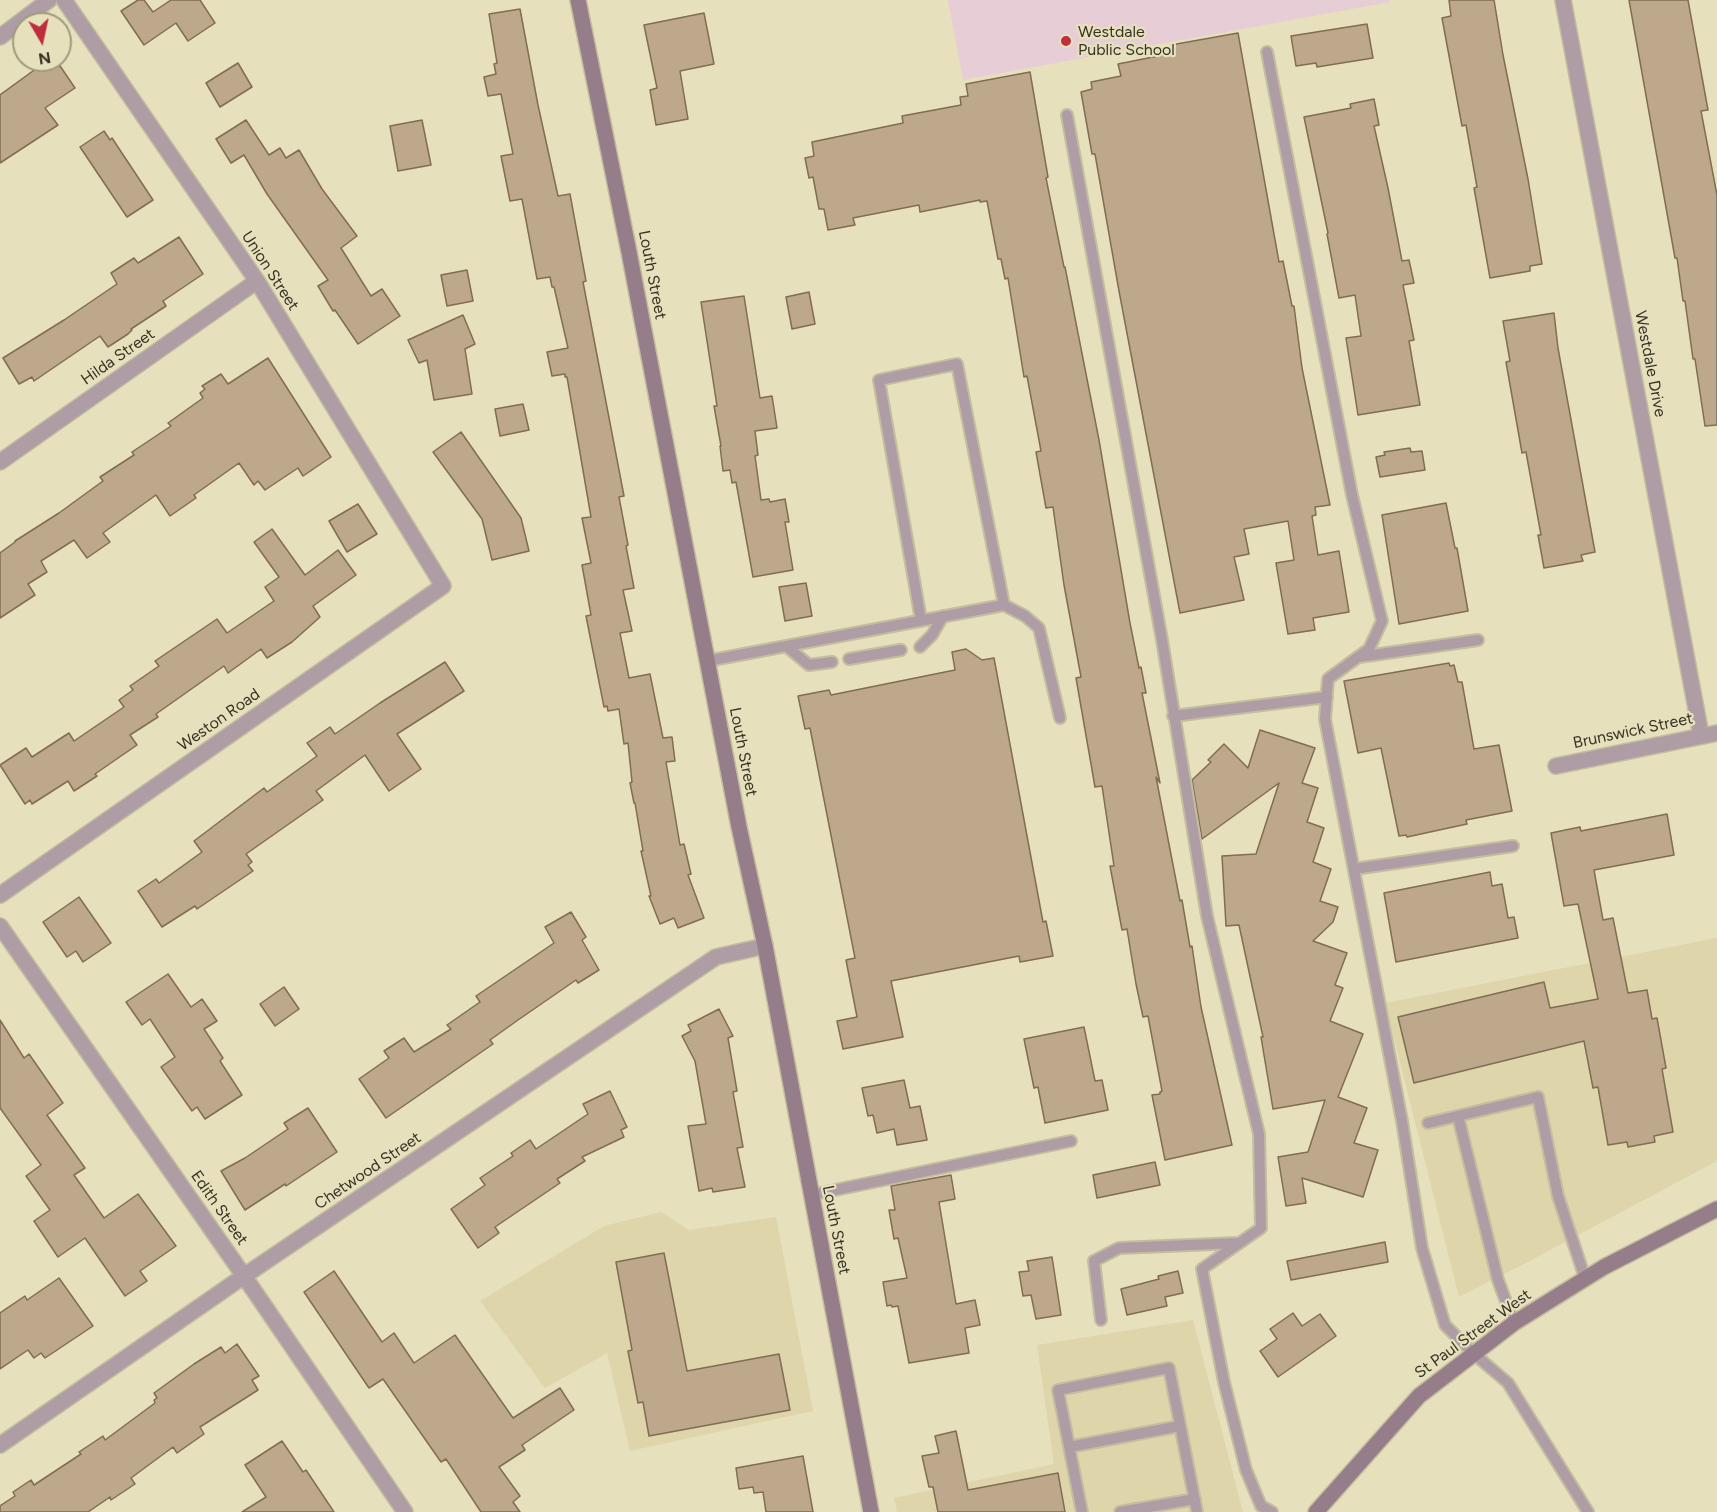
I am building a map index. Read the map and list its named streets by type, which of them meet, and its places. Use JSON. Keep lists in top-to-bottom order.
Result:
{
  "streets": {
    "main road": ["Louth Street", "St Paul Street West"],
    "street": [
      "Union Street",
      "Hilda Street",
      "Westdale Drive",
      "Weston Road",
      "Brunswick Street",
      "Chetwood Street",
      "Edith Street"
    ]
  },
  "crossings": [
    ["Union Street", "Hilda Street"],
    ["Union Street", "Weston Road"],
    ["Louth Street", "Chetwood Street"],
    ["Westdale Drive", "Brunswick Street"],
    ["Chetwood Street", "Edith Street"]
  ],
  "places": ["Westdale Public School"],
  "north": "bottom"
}
